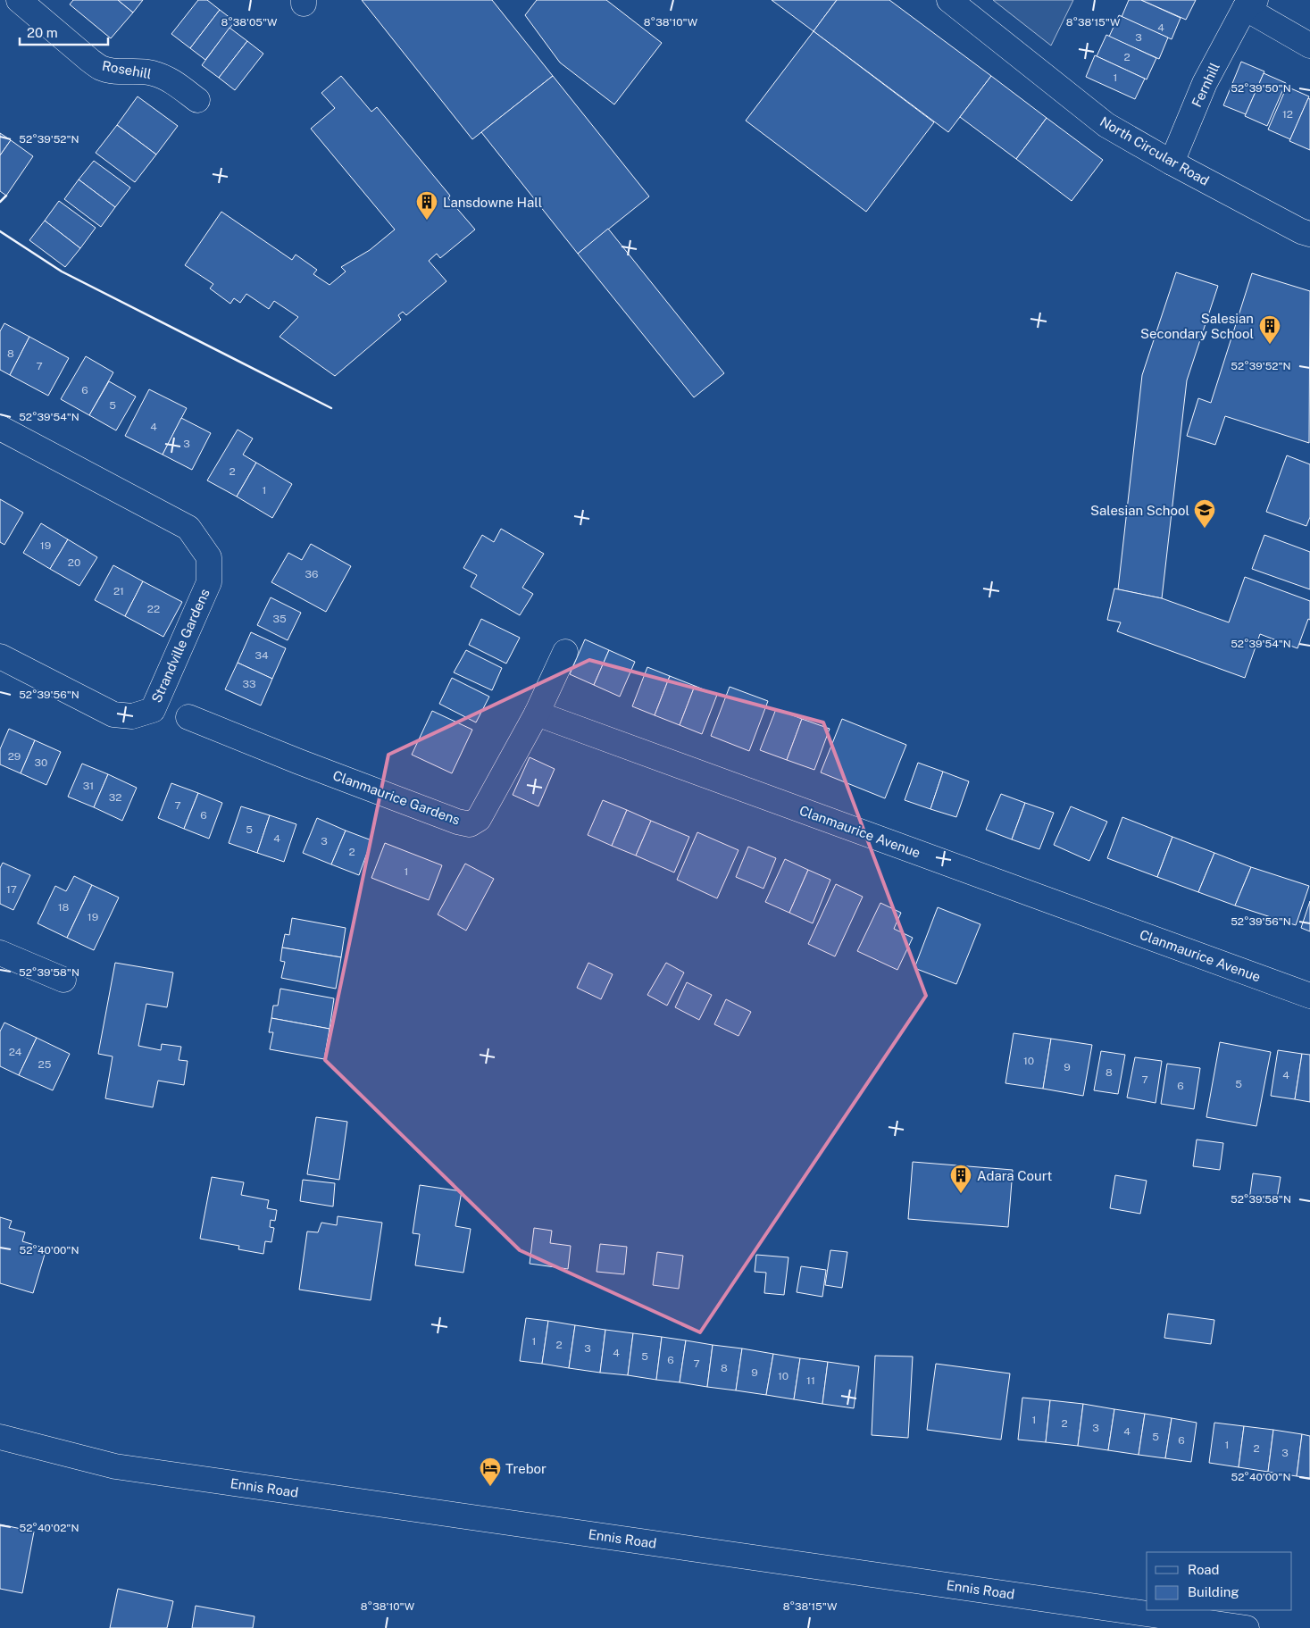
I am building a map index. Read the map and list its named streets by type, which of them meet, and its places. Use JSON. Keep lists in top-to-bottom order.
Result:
{
  "streets": {
    "street": [
      "Rosehill",
      "Fernhill",
      "North Circular Road",
      "Strandville Gardens",
      "Clanmaurice Gardens",
      "Clanmaurice Avenue",
      "Ennis Road"
    ]
  },
  "crossings": [
    ["Fernhill", "North Circular Road"],
    ["Clanmaurice Gardens", "Clanmaurice Avenue"]
  ],
  "places": {
    "building": ["Lansdowne Hall", "Salesian Secondary School", "Adara Court"],
    "school or university": ["Salesian School"],
    "hotel": ["Trebor"]
  },
  "house_numbers": [
    "4",
    "3",
    "2",
    "1",
    "12",
    "8",
    "7",
    "6",
    "5",
    "4",
    "3",
    "2",
    "1",
    "19",
    "20",
    "36",
    "21",
    "22",
    "35",
    "34",
    "33",
    "29",
    "30",
    "31",
    "32",
    "7",
    "6",
    "5",
    "4",
    "3",
    "2",
    "1",
    "17",
    "18",
    "19",
    "24",
    "10",
    "25",
    "9",
    "8",
    "4",
    "7",
    "5",
    "6",
    "1",
    "2",
    "3",
    "4",
    "5",
    "6",
    "7",
    "8",
    "9",
    "10",
    "11",
    "1",
    "2",
    "3",
    "4",
    "5",
    "6",
    "1",
    "2",
    "3"
  ],
  "legend": ["Road", "Building"],
  "scale_bar": "20 m",
  "coordinates": [
    "8°38'05\"W",
    "8°38'10\"W",
    "8°38'15\"W",
    "52°39'50\"N",
    "52°39'52\"N",
    "52°39'54\"N",
    "52°39'56\"N",
    "52°39'58\"N",
    "52°40'00\"N",
    "52°40'02\"N"
  ]
}
